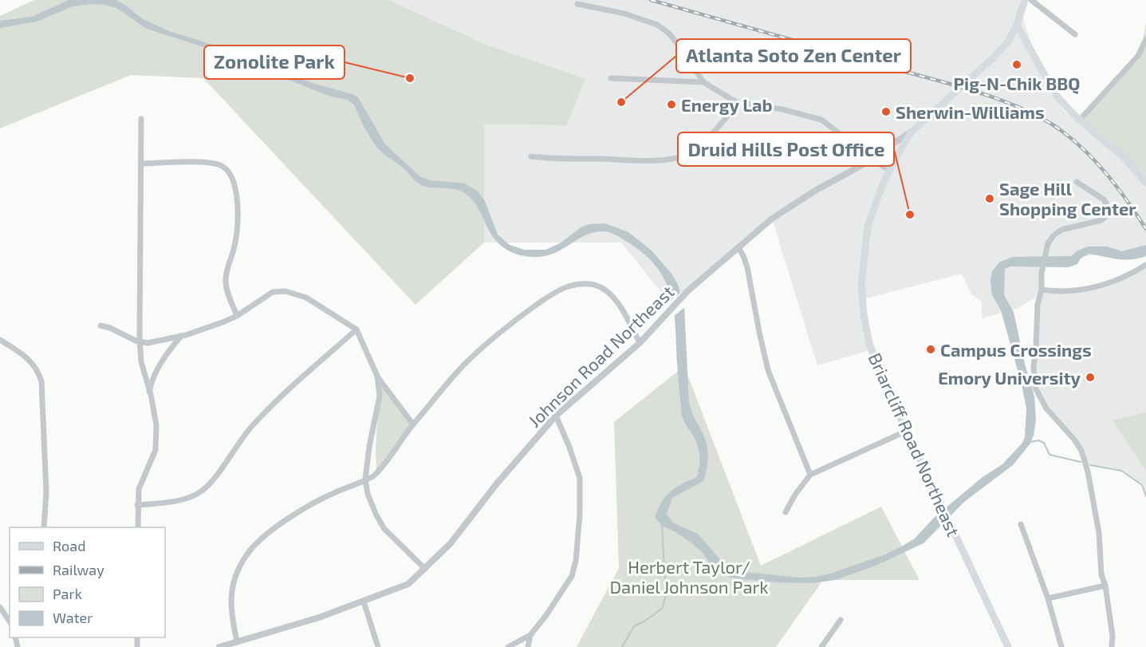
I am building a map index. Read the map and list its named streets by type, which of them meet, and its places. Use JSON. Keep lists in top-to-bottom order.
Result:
{
  "streets": {
    "main road": ["Briarcliff Road Northeast"],
    "street": ["Johnson Road Northeast"]
  },
  "crossings": [
    ["Johnson Road Northeast", "Briarcliff Road Northeast"]
  ],
  "parks": ["Herbert Taylor/ Daniel Johnson Park"],
  "places": [
    "Pig-N-Chik BBQ",
    "Zonolite Park",
    "Atlanta Soto Zen Center",
    "Energy Lab",
    "Sherwin-Williams",
    "Sage Hill Shopping Center",
    "Druid Hills Post Office",
    "Campus Crossings",
    "Emory University"
  ],
  "legend": [
    "Road",
    "Railway",
    "Park",
    "Water"
  ]
}
